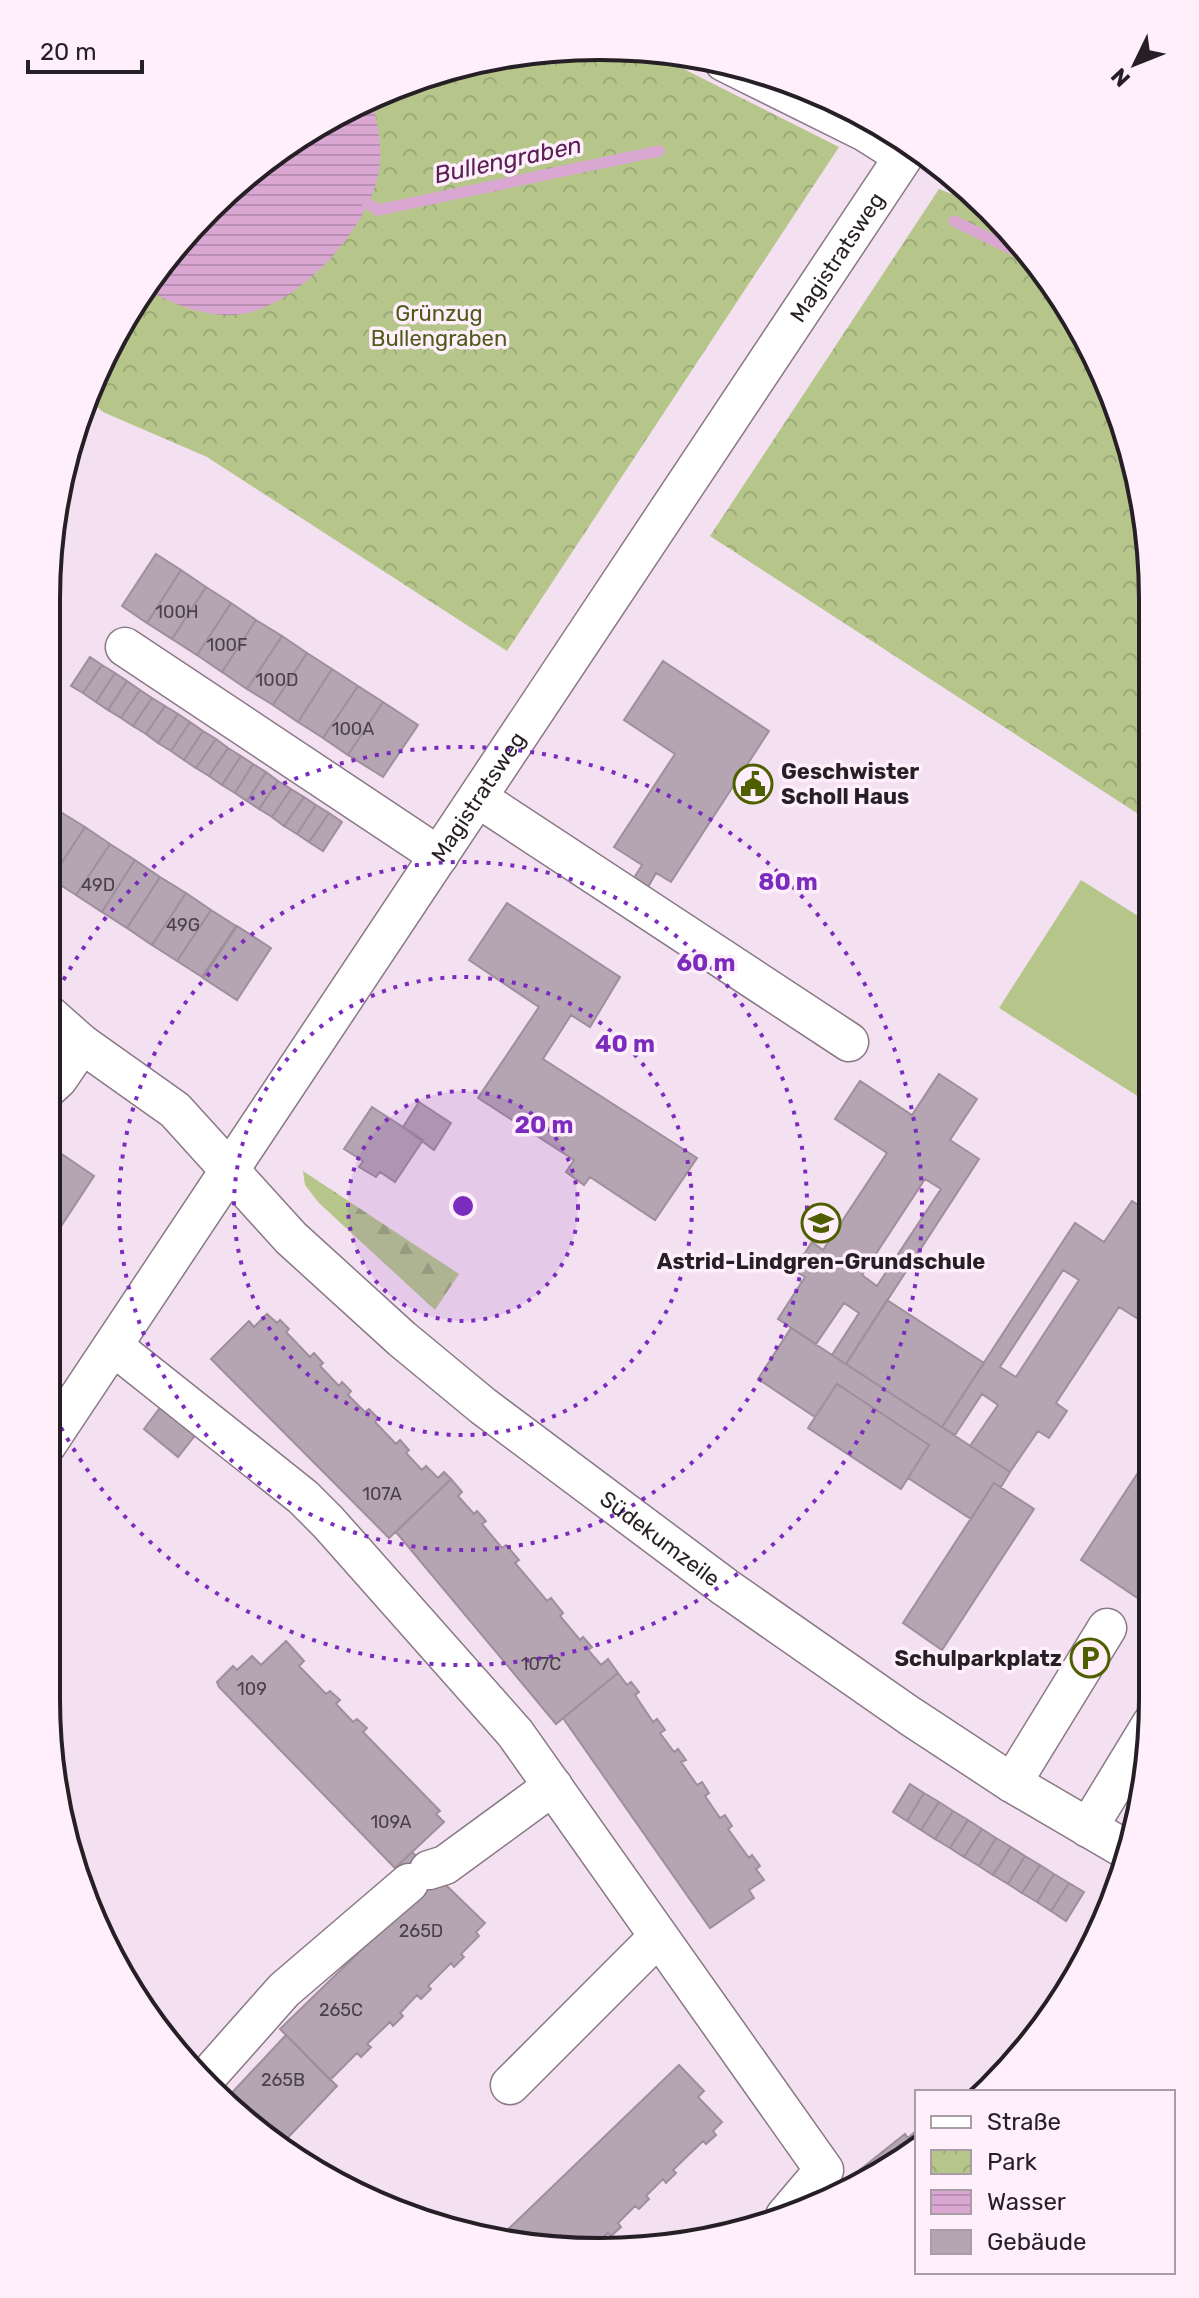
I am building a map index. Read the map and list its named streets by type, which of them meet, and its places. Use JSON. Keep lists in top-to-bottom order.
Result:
{
  "streets": {
    "street": ["Magistratsweg", "Südekumzeile"]
  },
  "crossings": [
    ["Magistratsweg", "Südekumzeile"]
  ],
  "water": ["Bullengraben"],
  "parks": ["Grünzug Bullengraben"],
  "places": {
    "public building": ["Geschwister Scholl Haus"],
    "school or university": ["Astrid-Lindgren-Grundschule"],
    "parking": ["Schulparkplatz"]
  },
  "house_numbers": [
    "100H",
    "100F",
    "100D",
    "100A",
    "49D",
    "49G",
    "107A",
    "107C",
    "109",
    "109A",
    "265D",
    "265C",
    "265B"
  ],
  "legend": [
    "Straße",
    "Park",
    "Wasser",
    "Gebäude"
  ],
  "scale_bar": "20 m",
  "north": "bottom left",
  "rings": [
    "80 m",
    "60 m",
    "40 m",
    "20 m"
  ]
}
